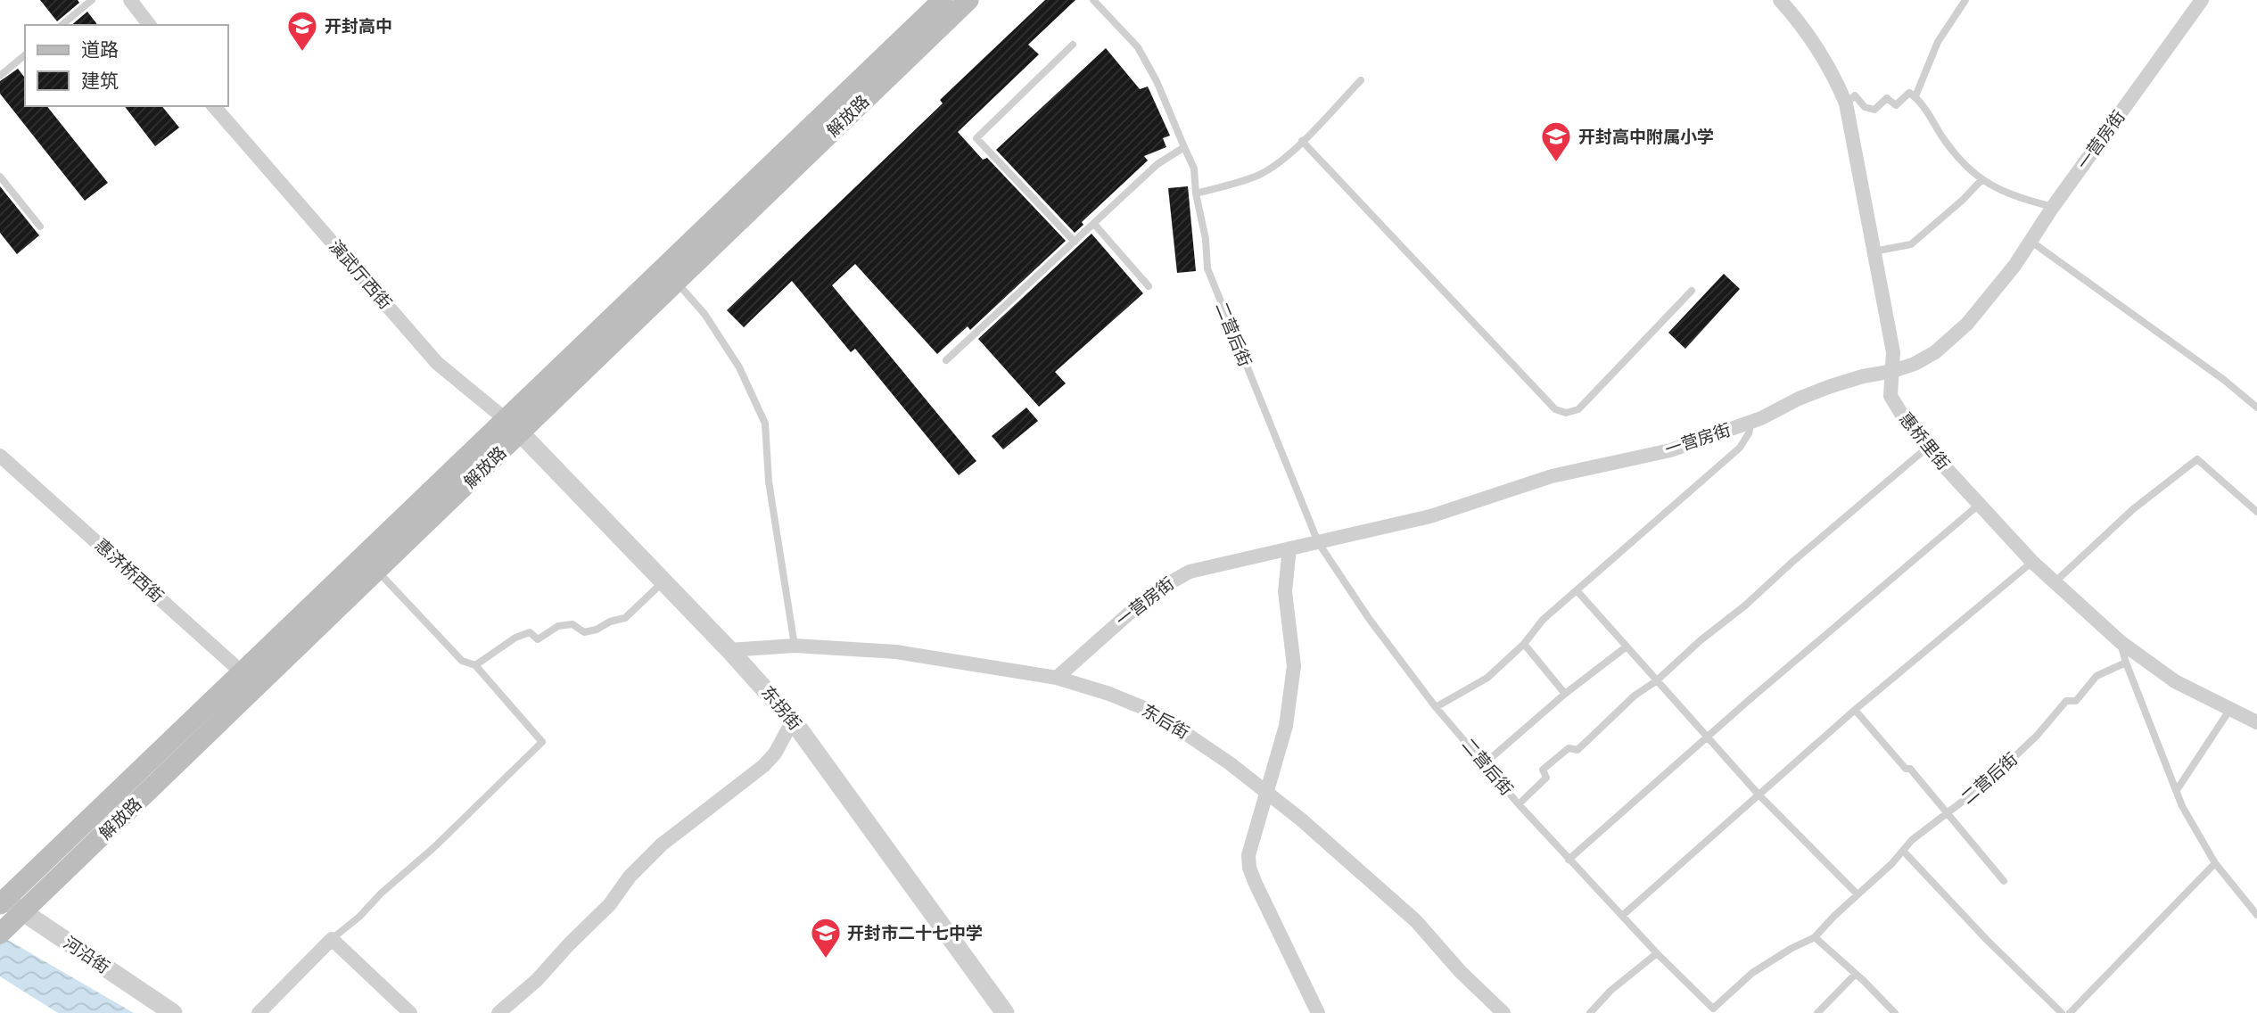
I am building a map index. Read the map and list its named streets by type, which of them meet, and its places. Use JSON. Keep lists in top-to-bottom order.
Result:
{
  "streets": {
    "main road": ["解放路"],
    "street": [
      "一营房街",
      "演武厅西街",
      "惠桥里街",
      "惠济桥西街",
      "东拐街",
      "东后街",
      "河沿街"
    ],
    "lane": ["二营后街"]
  },
  "crossings": [
    ["解放路", "演武厅西街"],
    ["解放路", "惠济桥西街"],
    ["解放路", "东拐街"],
    ["解放路", "河沿街"],
    ["一营房街", "二营后街"],
    ["一营房街", "惠桥里街"],
    ["一营房街", "东后街"],
    ["演武厅西街", "东拐街"],
    ["东拐街", "东后街"]
  ],
  "places": {
    "school or university": ["开封高中", "开封高中附属小学", "开封市二十七中学"]
  },
  "legend": ["道路", "建筑"]
}
